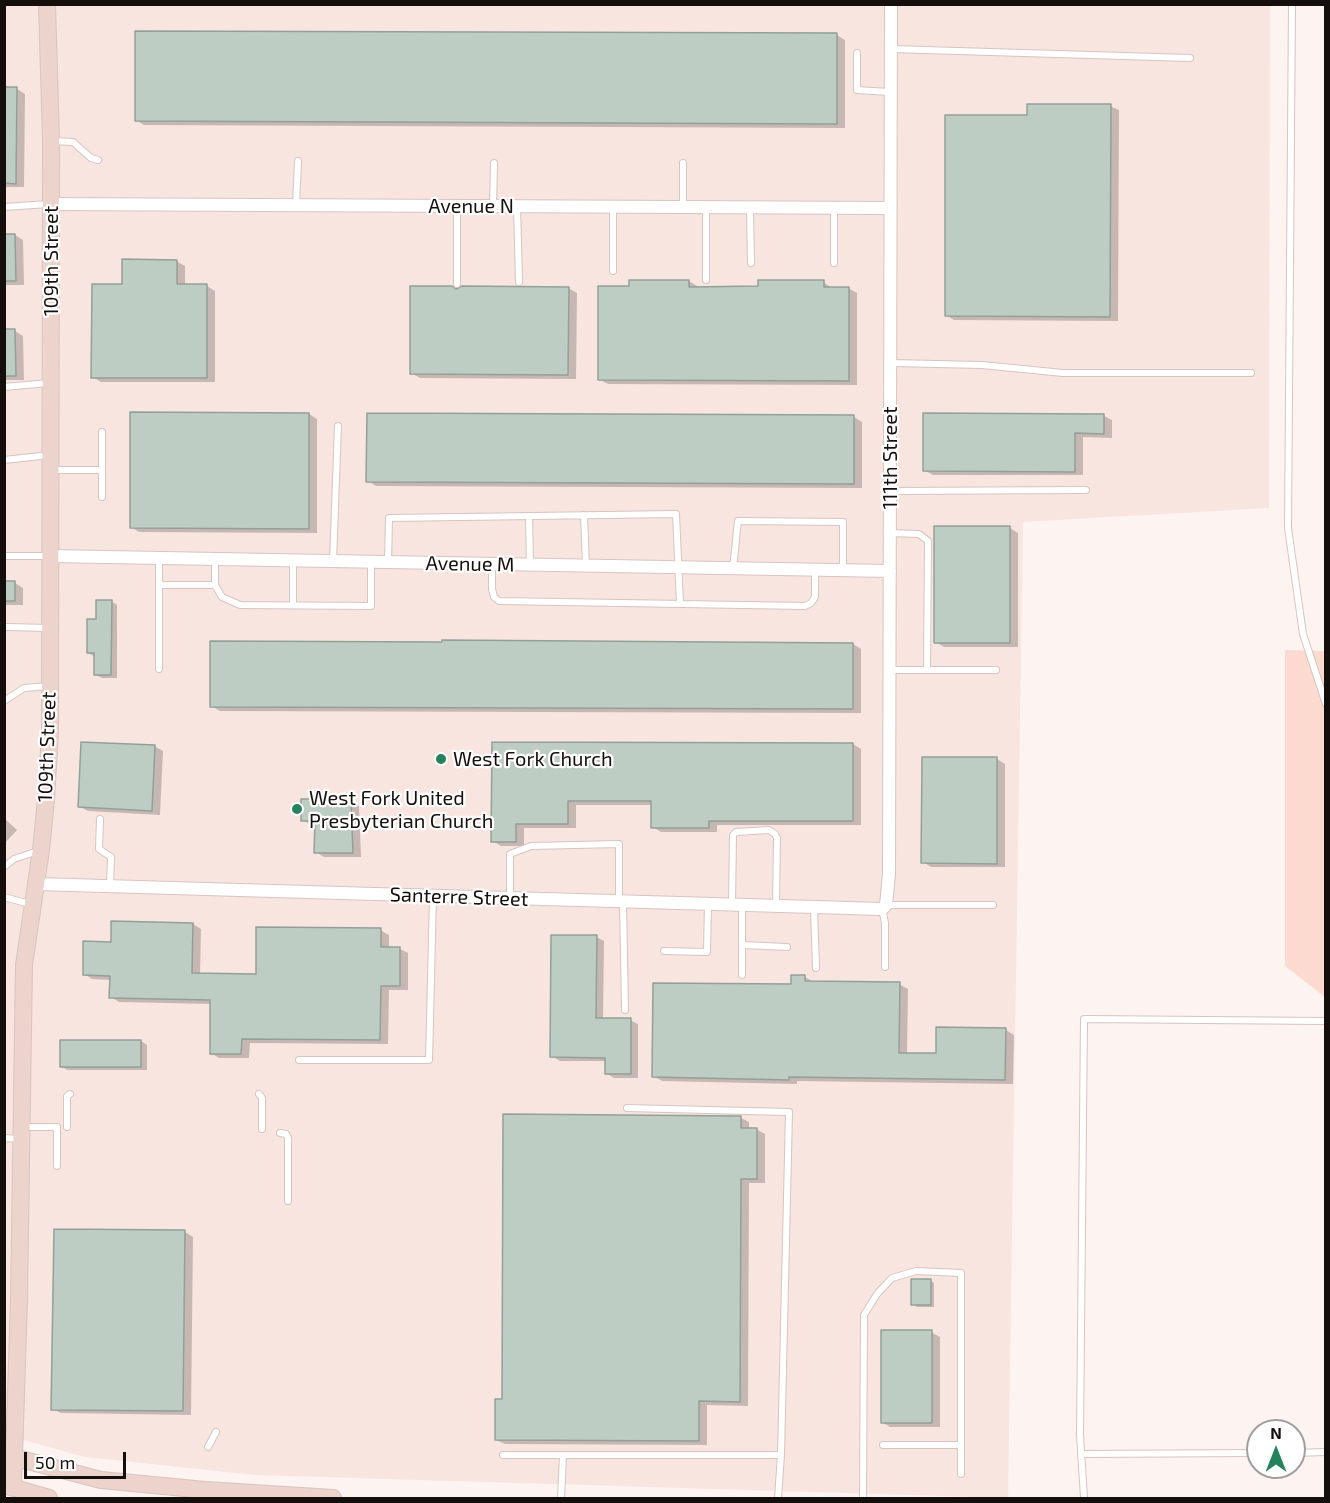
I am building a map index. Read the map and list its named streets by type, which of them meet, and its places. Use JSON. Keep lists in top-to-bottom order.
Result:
{
  "streets": {
    "street": [
      "Avenue N",
      "109th Street",
      "111th Street",
      "Avenue M",
      "Santerre Street"
    ]
  },
  "crossings": [
    ["Avenue N", "109th Street"],
    ["Avenue N", "111th Street"],
    ["109th Street", "Avenue M"],
    ["109th Street", "Santerre Street"],
    ["111th Street", "Avenue M"],
    ["111th Street", "Santerre Street"]
  ],
  "places": ["West Fork Church", "West Fork United Presbyterian Church"],
  "scale_bar": "50 m",
  "north": "top"
}
